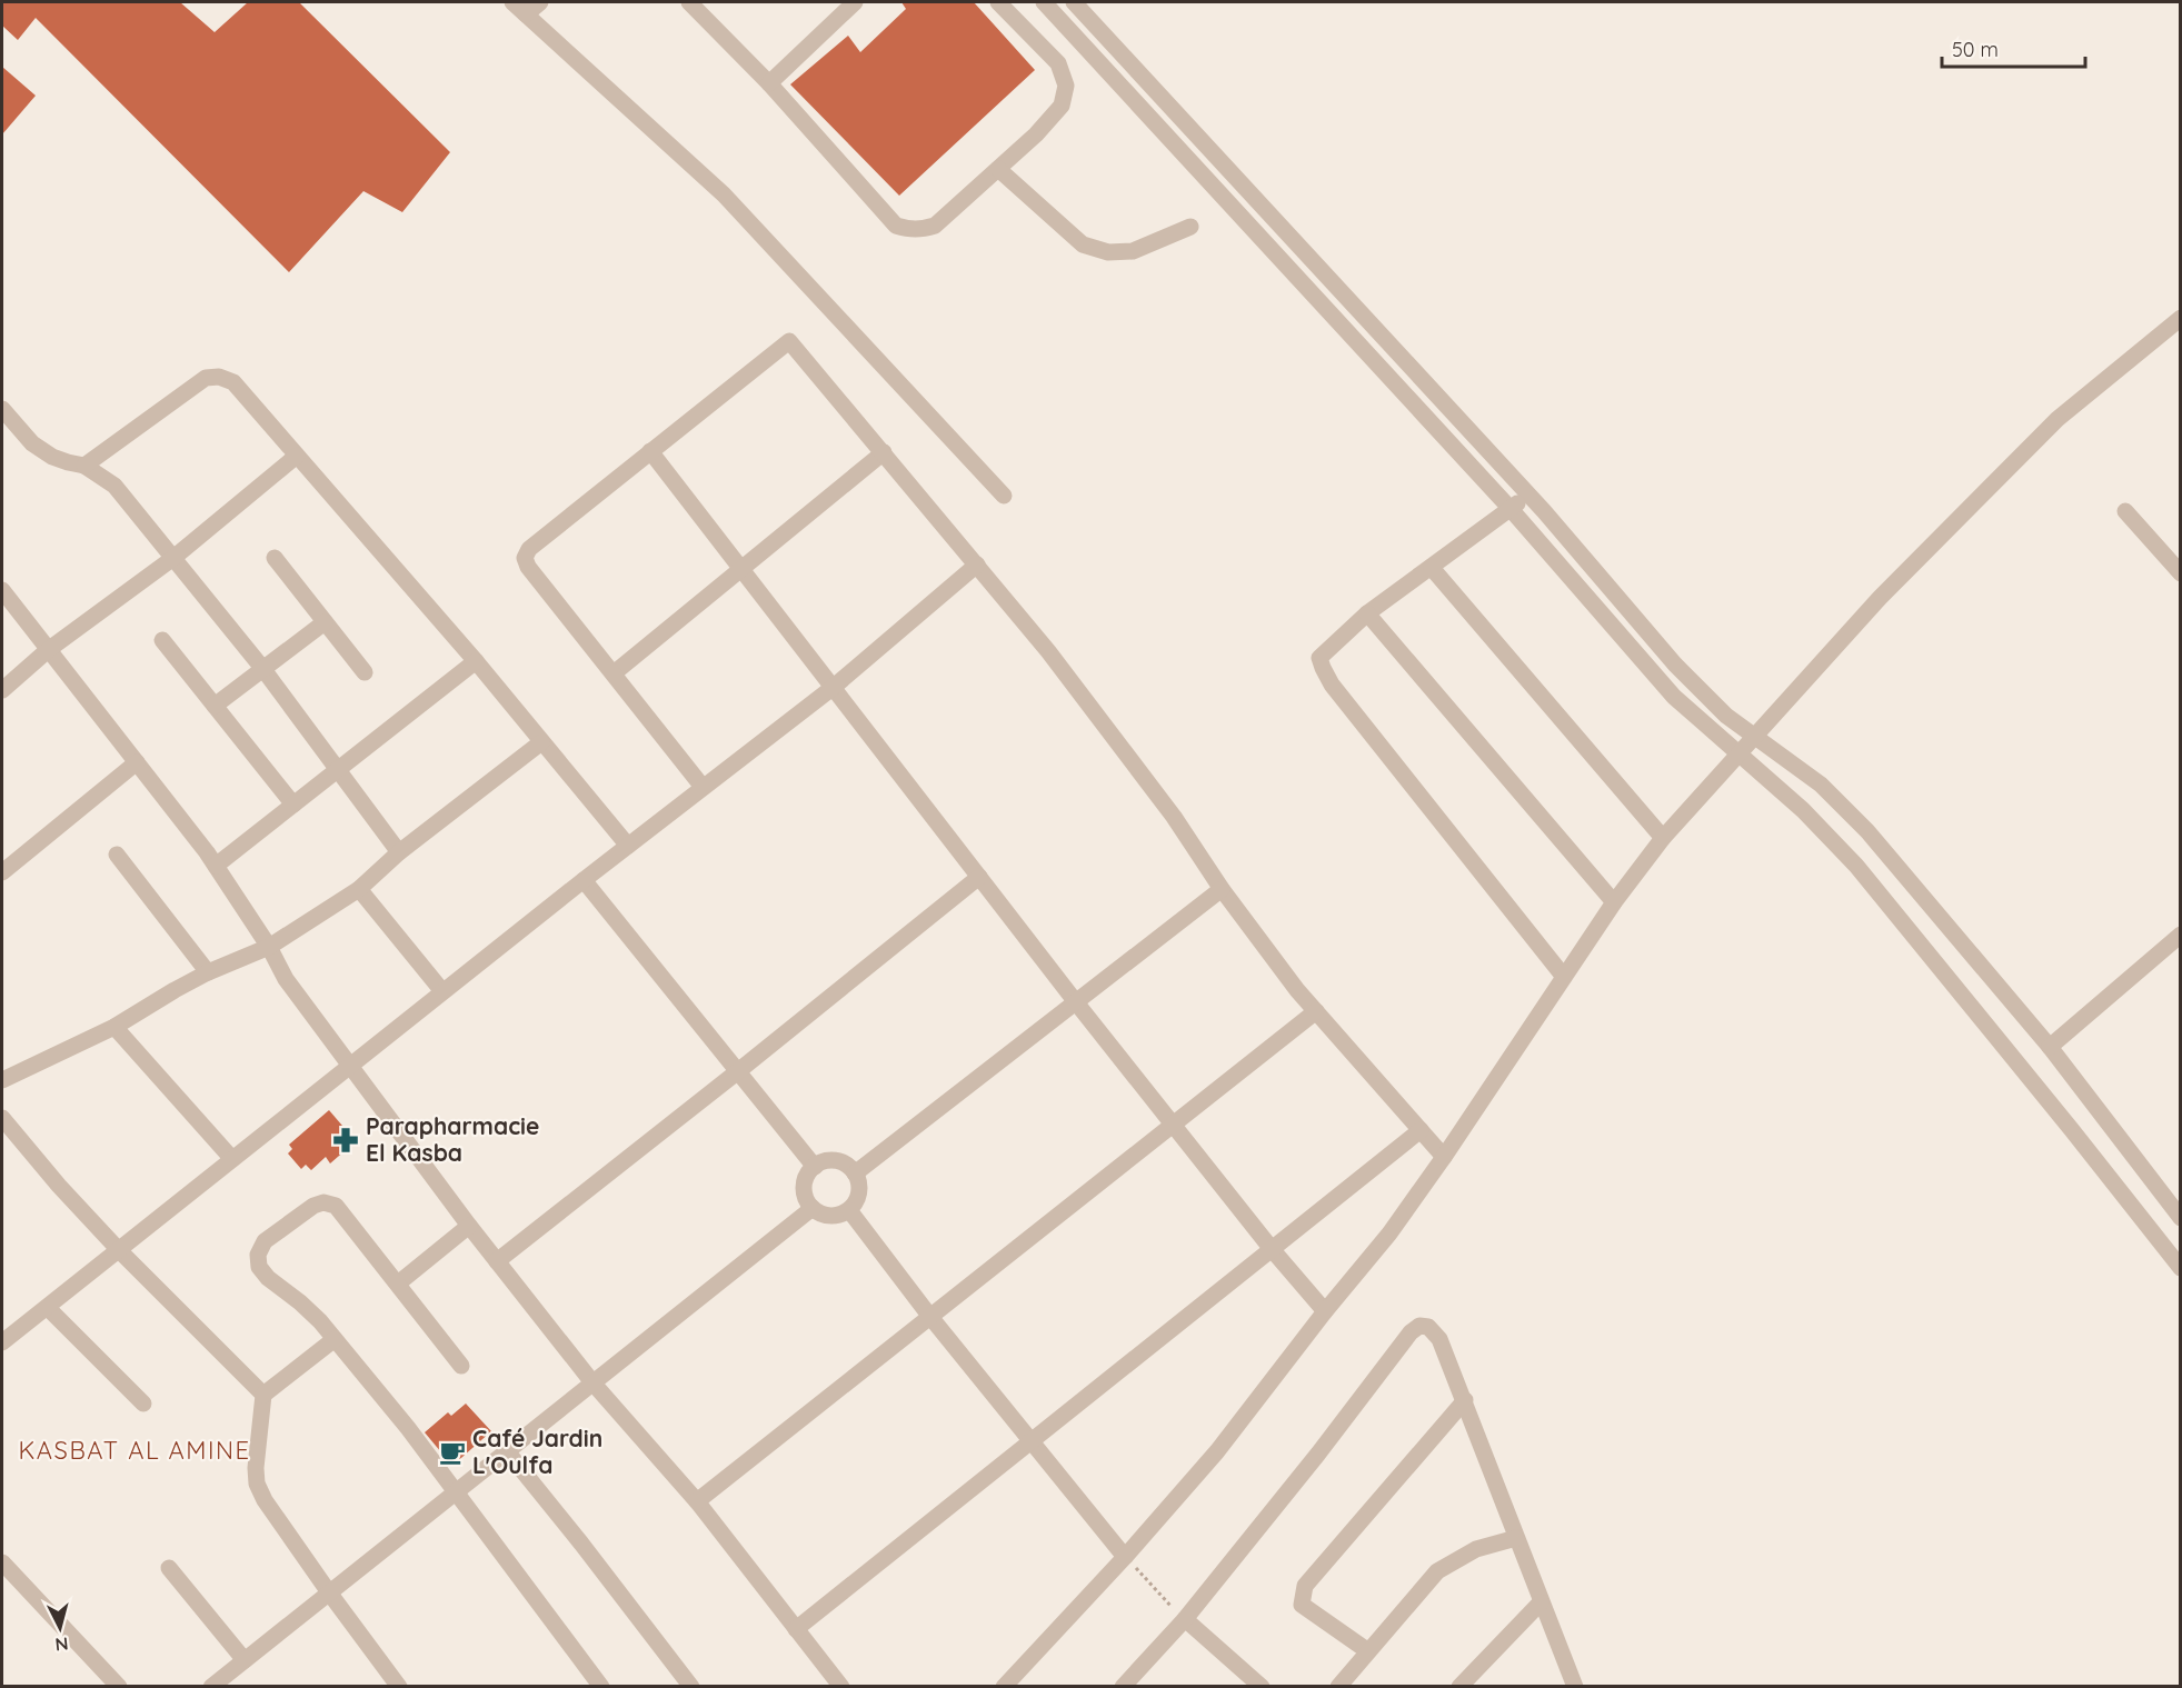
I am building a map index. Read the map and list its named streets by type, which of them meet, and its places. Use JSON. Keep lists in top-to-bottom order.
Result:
{
  "districts": ["KASBAT AL AMINE"],
  "places": {
    "pharmacy": ["Parapharmacie El Kasba"],
    "cafe": ["Café Jardin L'Oulfa"]
  },
  "scale_bar": "50 m",
  "north": "bottom"
}
